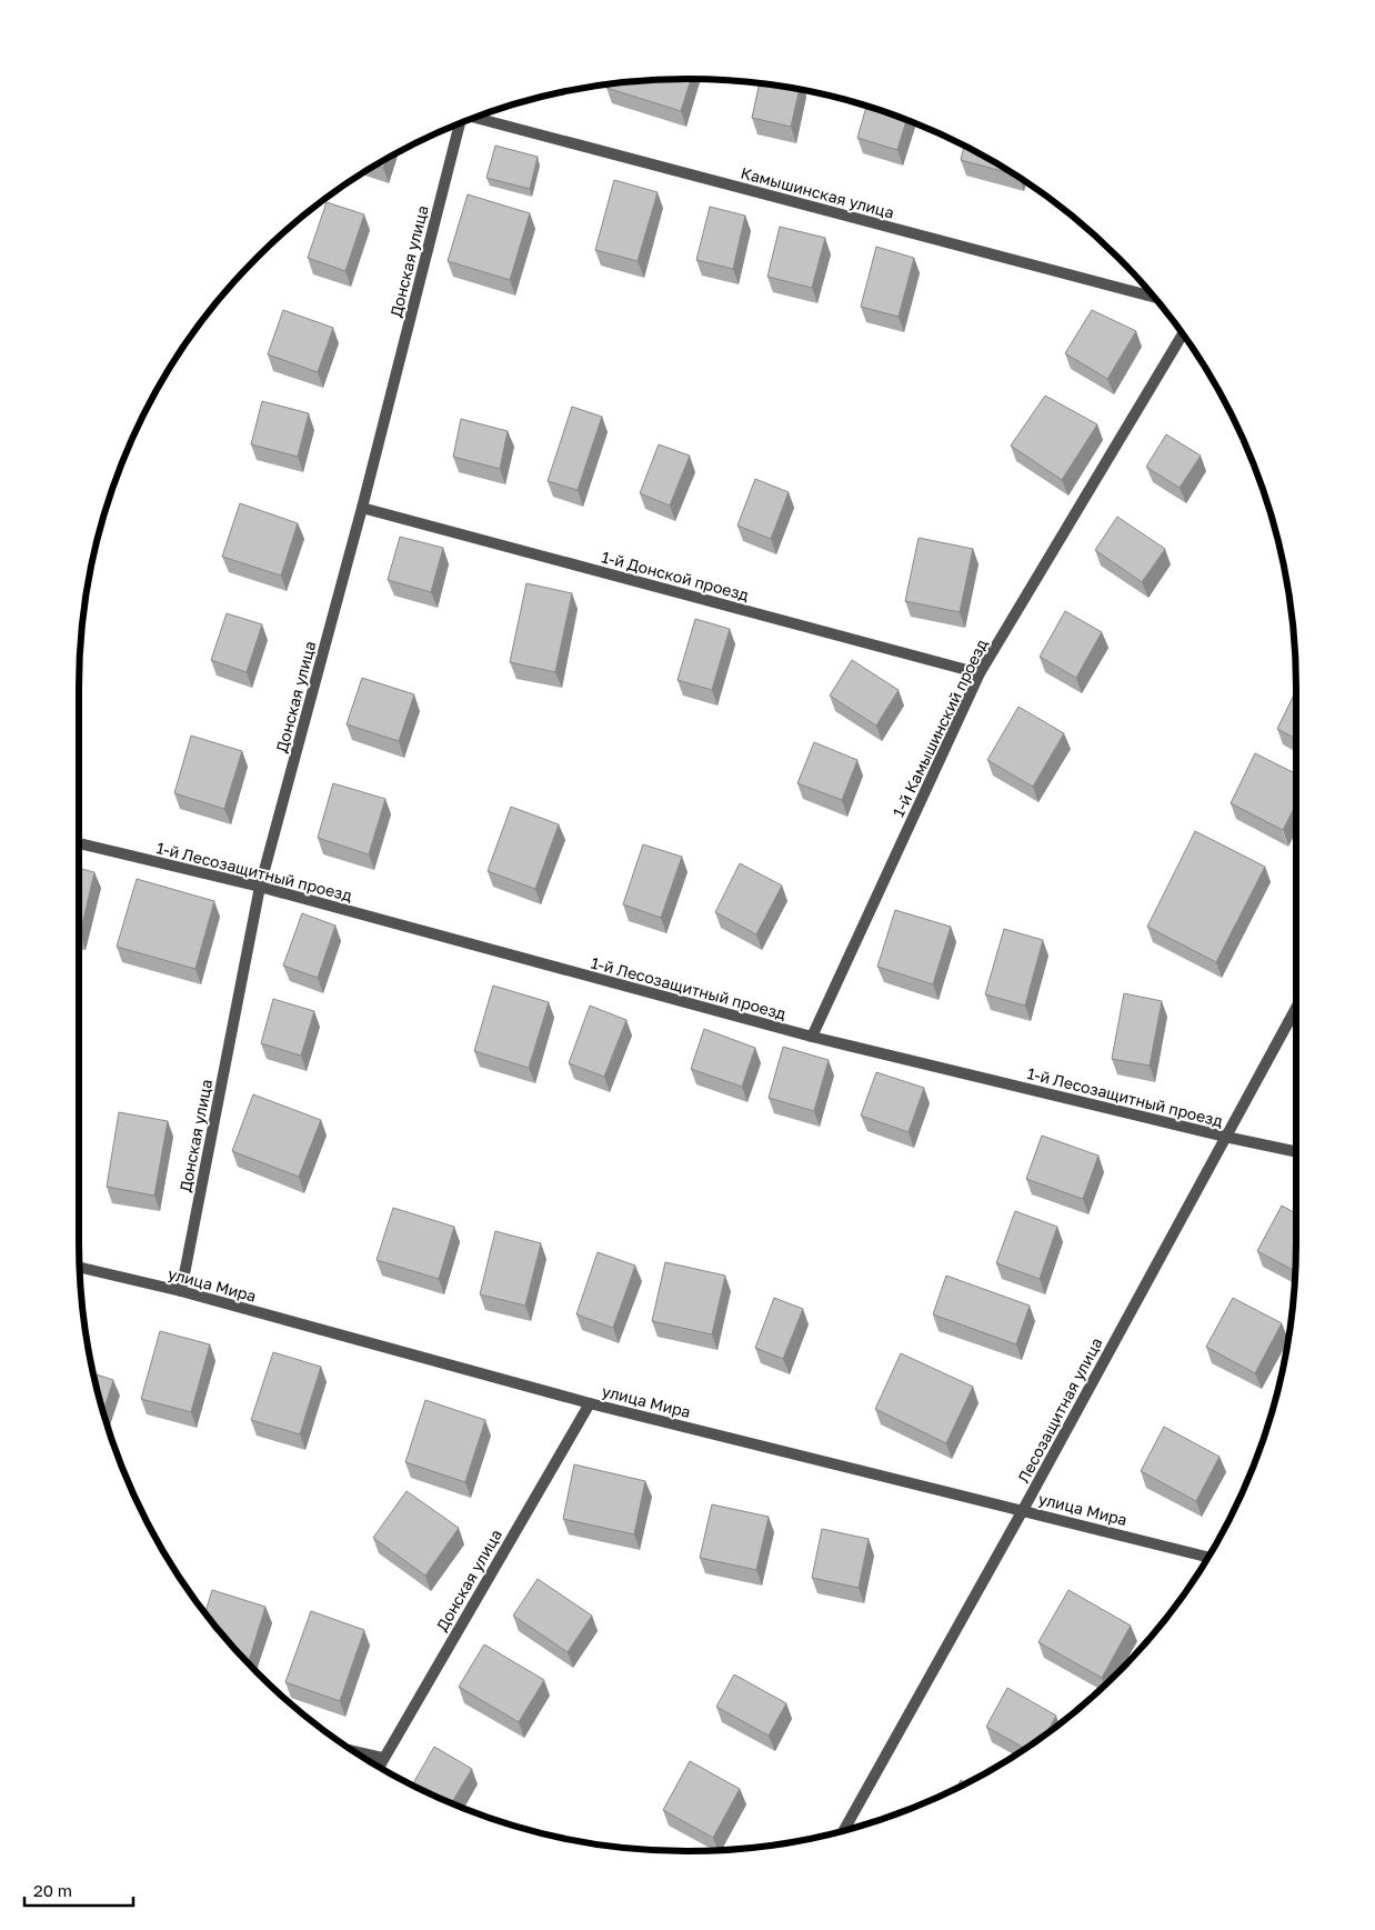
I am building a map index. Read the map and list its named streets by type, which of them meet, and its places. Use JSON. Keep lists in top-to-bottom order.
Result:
{
  "streets": {
    "street": [
      "Камышинская улица",
      "Донская улица",
      "1-й Донской проезд",
      "1-й Камышинский проезд",
      "1-й Лесозащитный проезд",
      "улица Мира",
      "Лесозащитная улица"
    ]
  },
  "crossings": [
    ["Донская улица", "1-й Донской проезд"],
    ["Донская улица", "1-й Лесозащитный проезд"],
    ["Донская улица", "улица Мира"],
    ["1-й Донской проезд", "1-й Камышинский проезд"],
    ["1-й Камышинский проезд", "1-й Лесозащитный проезд"],
    ["1-й Лесозащитный проезд", "Лесозащитная улица"],
    ["улица Мира", "Лесозащитная улица"]
  ],
  "scale_bar": "20 m"
}
